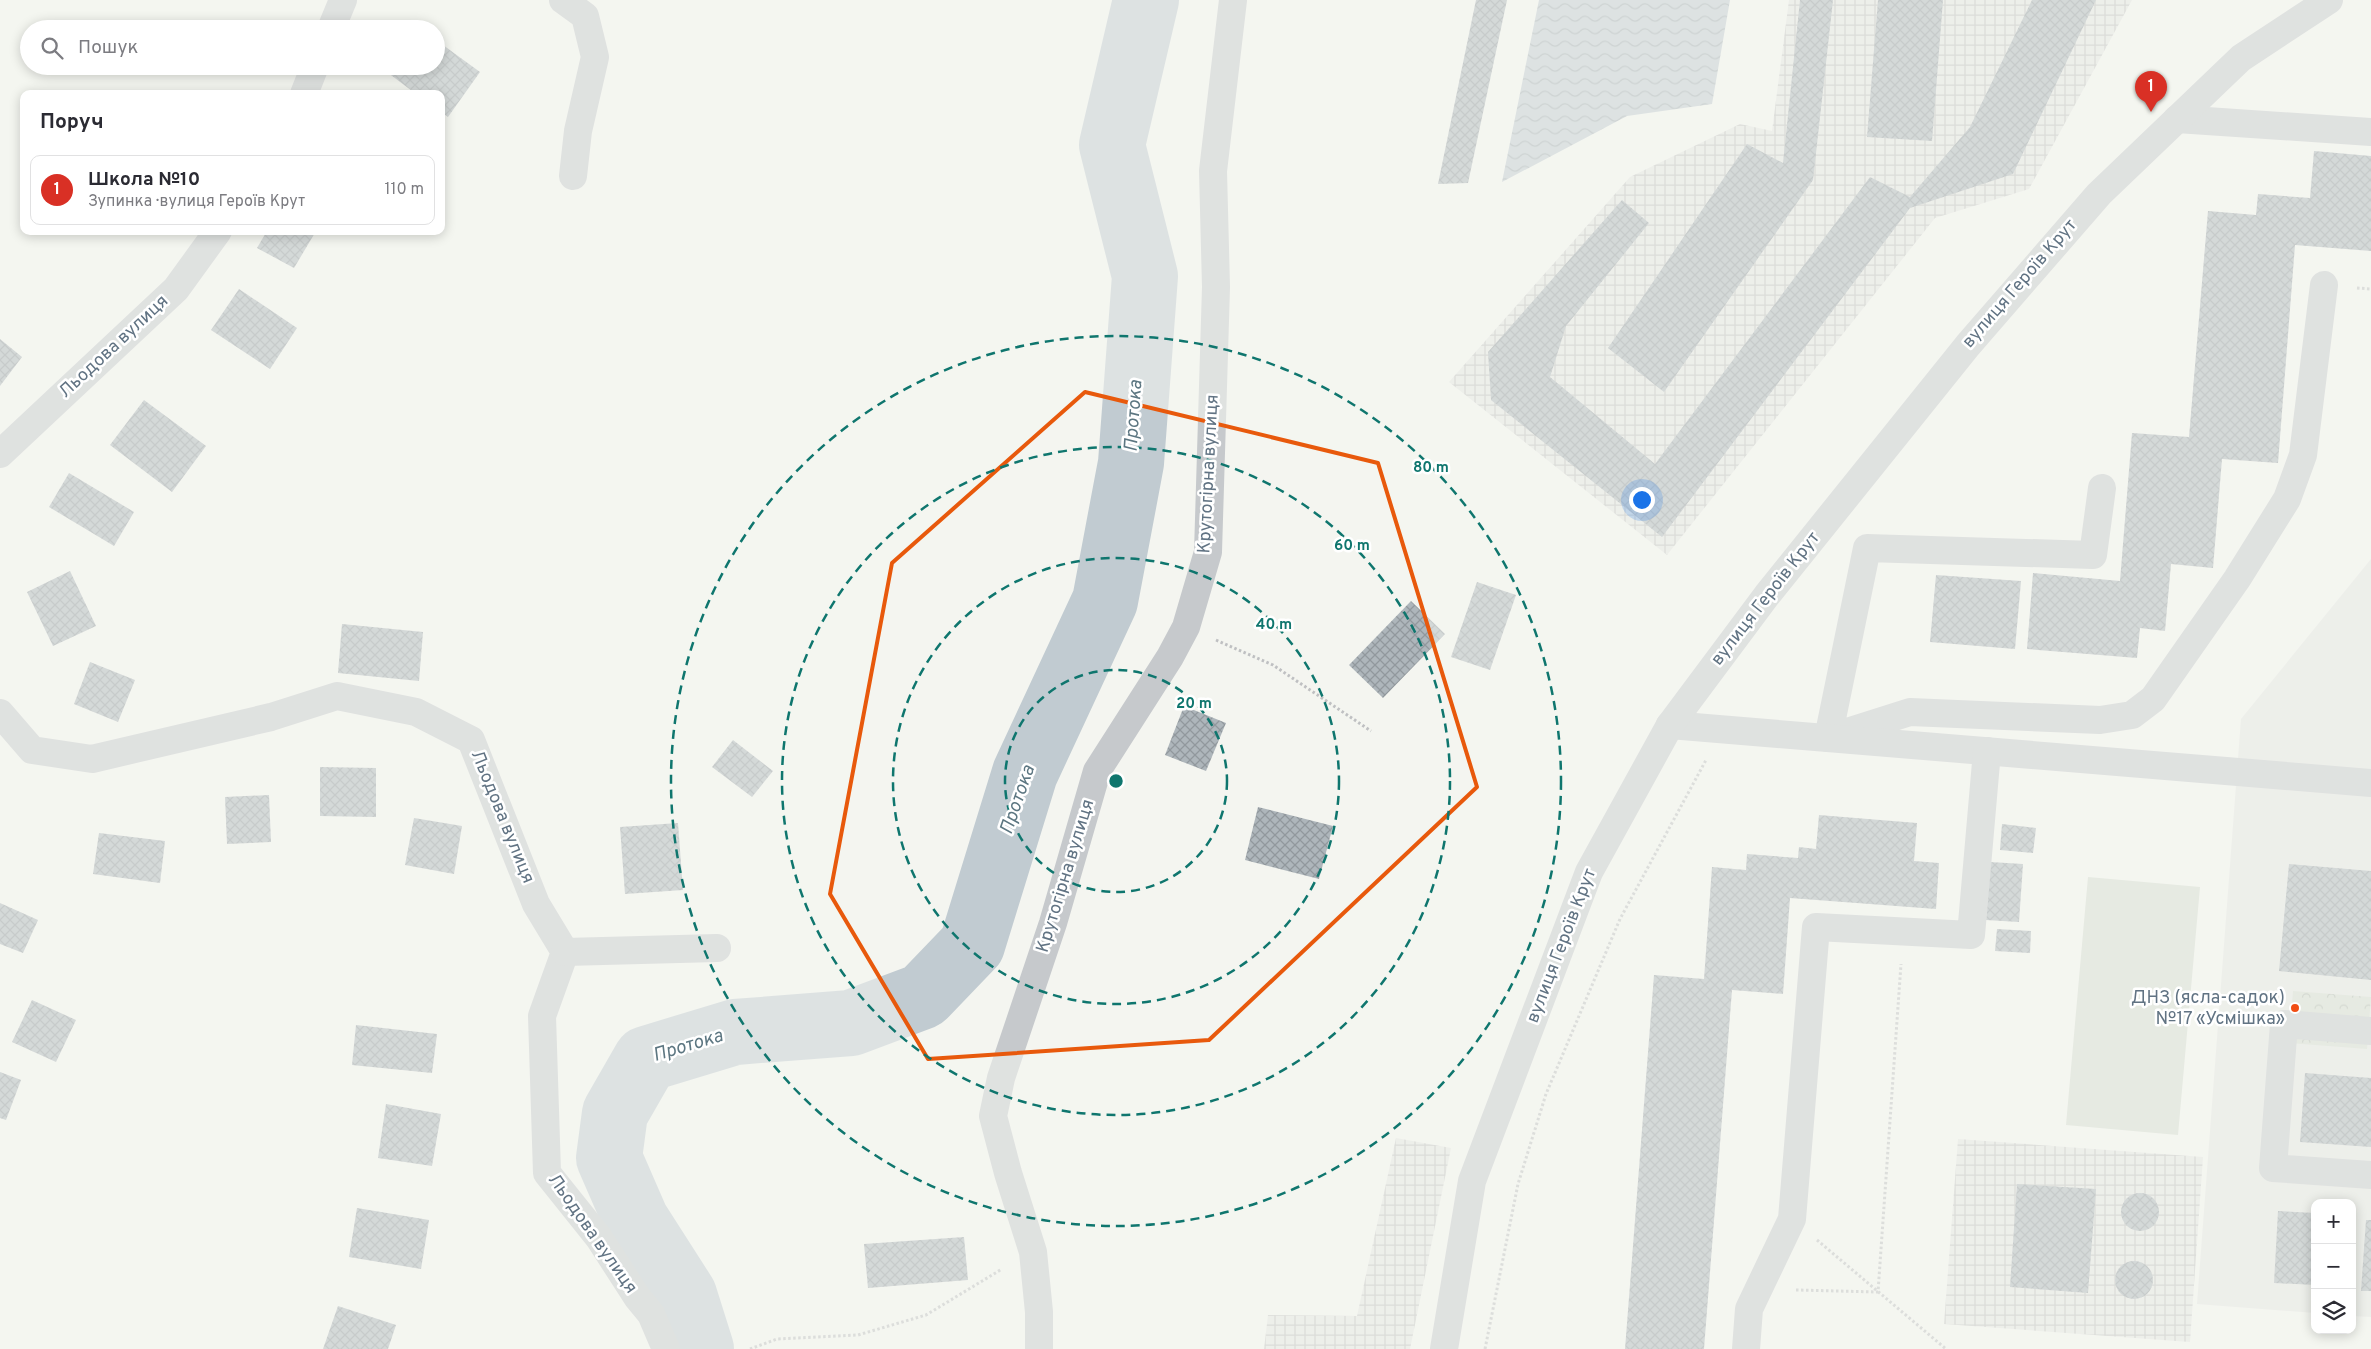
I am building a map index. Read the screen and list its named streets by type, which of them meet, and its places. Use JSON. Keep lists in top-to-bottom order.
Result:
{
  "streets": {
    "street": ["вулиця Героїв Крут", "Льодова вулиця", "Крутогірна вулиця"]
  },
  "water": ["Протока"],
  "places": ["ДНЗ (ясла-садок) №17 «Усмішка»"],
  "page": {
    "search": "Пошук",
    "pins": "1",
    "heading": "Поруч",
    "list": [
      {
        "mark": "1",
        "name": "Школа №10",
        "note": "Зупинка · вулиця Героїв Крут",
        "value": "110 m"
      }
    ],
    "map_buttons": ["+", "−"]
  },
  "rings": [
    "80 m",
    "60 m",
    "40 m",
    "20 m"
  ]
}
